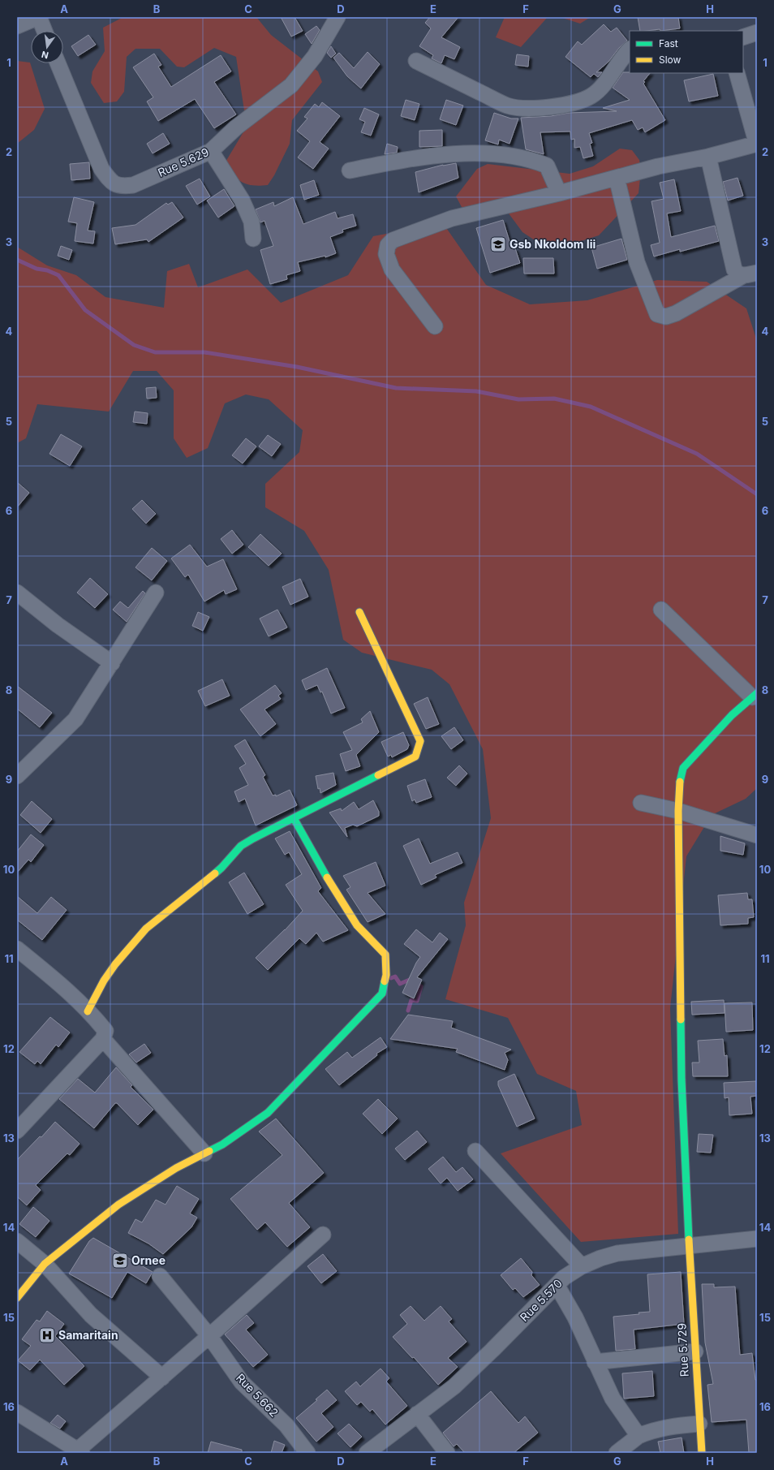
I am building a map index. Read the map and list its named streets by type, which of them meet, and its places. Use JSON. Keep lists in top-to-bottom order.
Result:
{
  "streets": {
    "street": [
      "Rue 5.629",
      "Rue 5.570",
      "Rue 5.729",
      "Rue 5.662"
    ]
  },
  "crossings": [
    ["Rue 5.570", "Rue 5.729"]
  ],
  "places": {
    "school or university": ["Gsb Nkoldom Iii", "Ornee"],
    "hospital": ["Samaritain"]
  },
  "legend": ["Fast", "Slow"],
  "north": "bottom",
  "grid": {
    "columns": [
      "A",
      "B",
      "C",
      "D",
      "E",
      "F",
      "G",
      "H"
    ],
    "rows": [
      "1",
      "2",
      "3",
      "4",
      "5",
      "6",
      "7",
      "8",
      "9",
      "10",
      "11",
      "12",
      "13",
      "14",
      "15",
      "16"
    ]
  }
}
